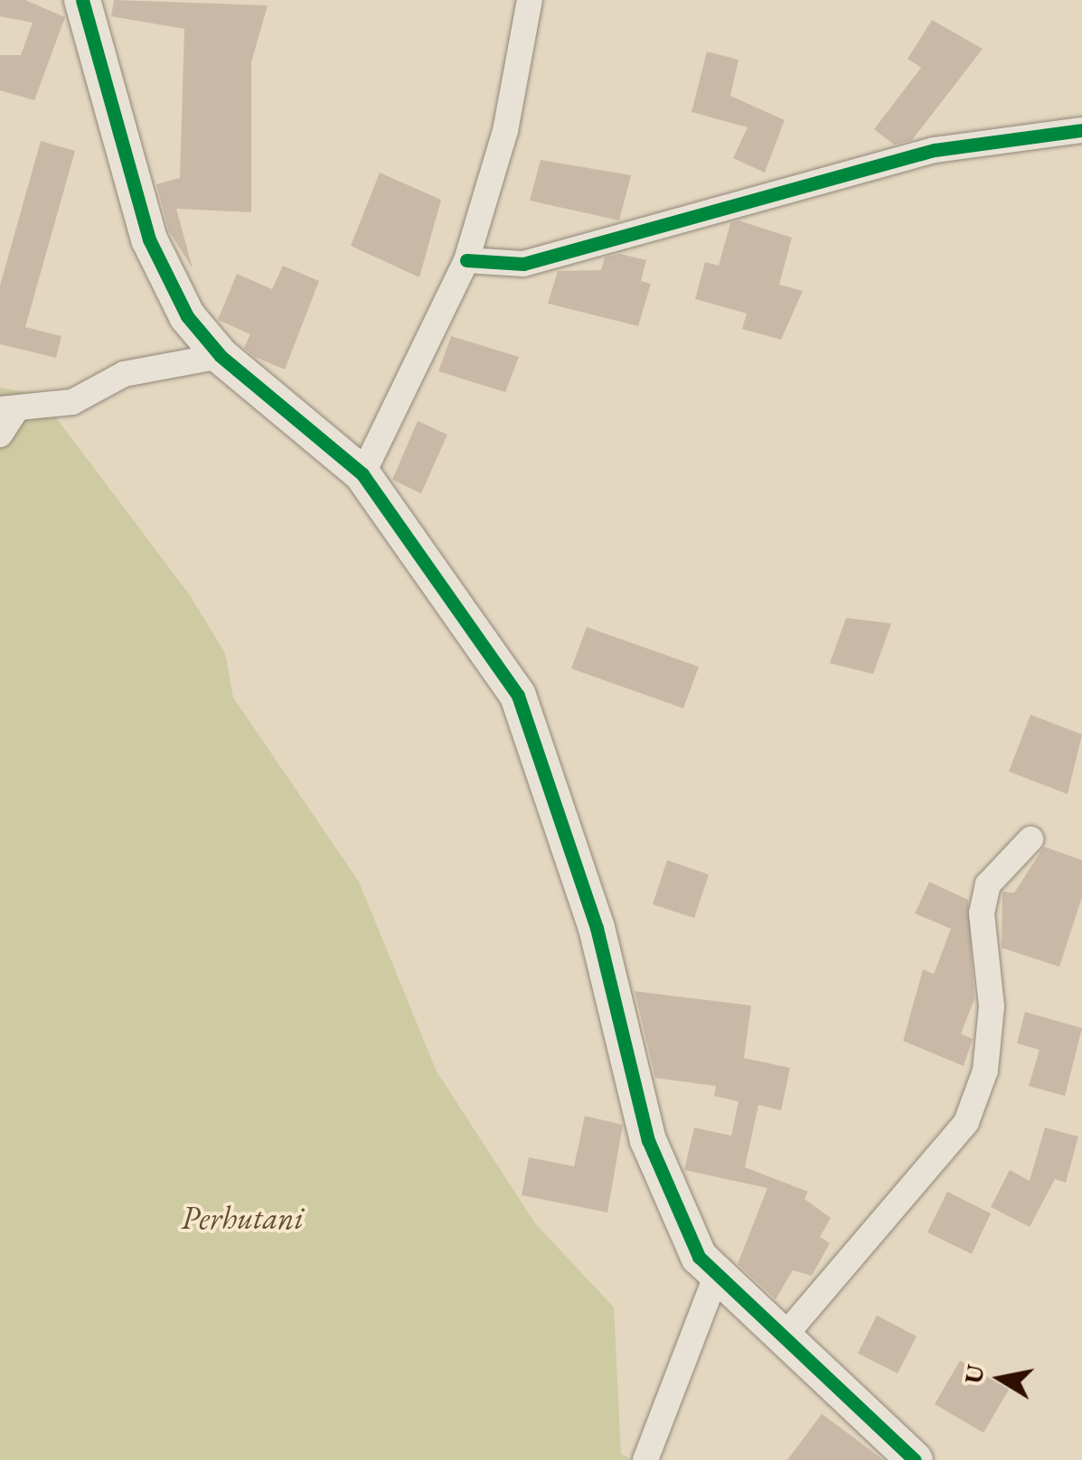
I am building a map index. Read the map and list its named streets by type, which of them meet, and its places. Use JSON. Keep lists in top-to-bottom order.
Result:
{
  "parks": ["Perhutani"],
  "north": "left"
}
